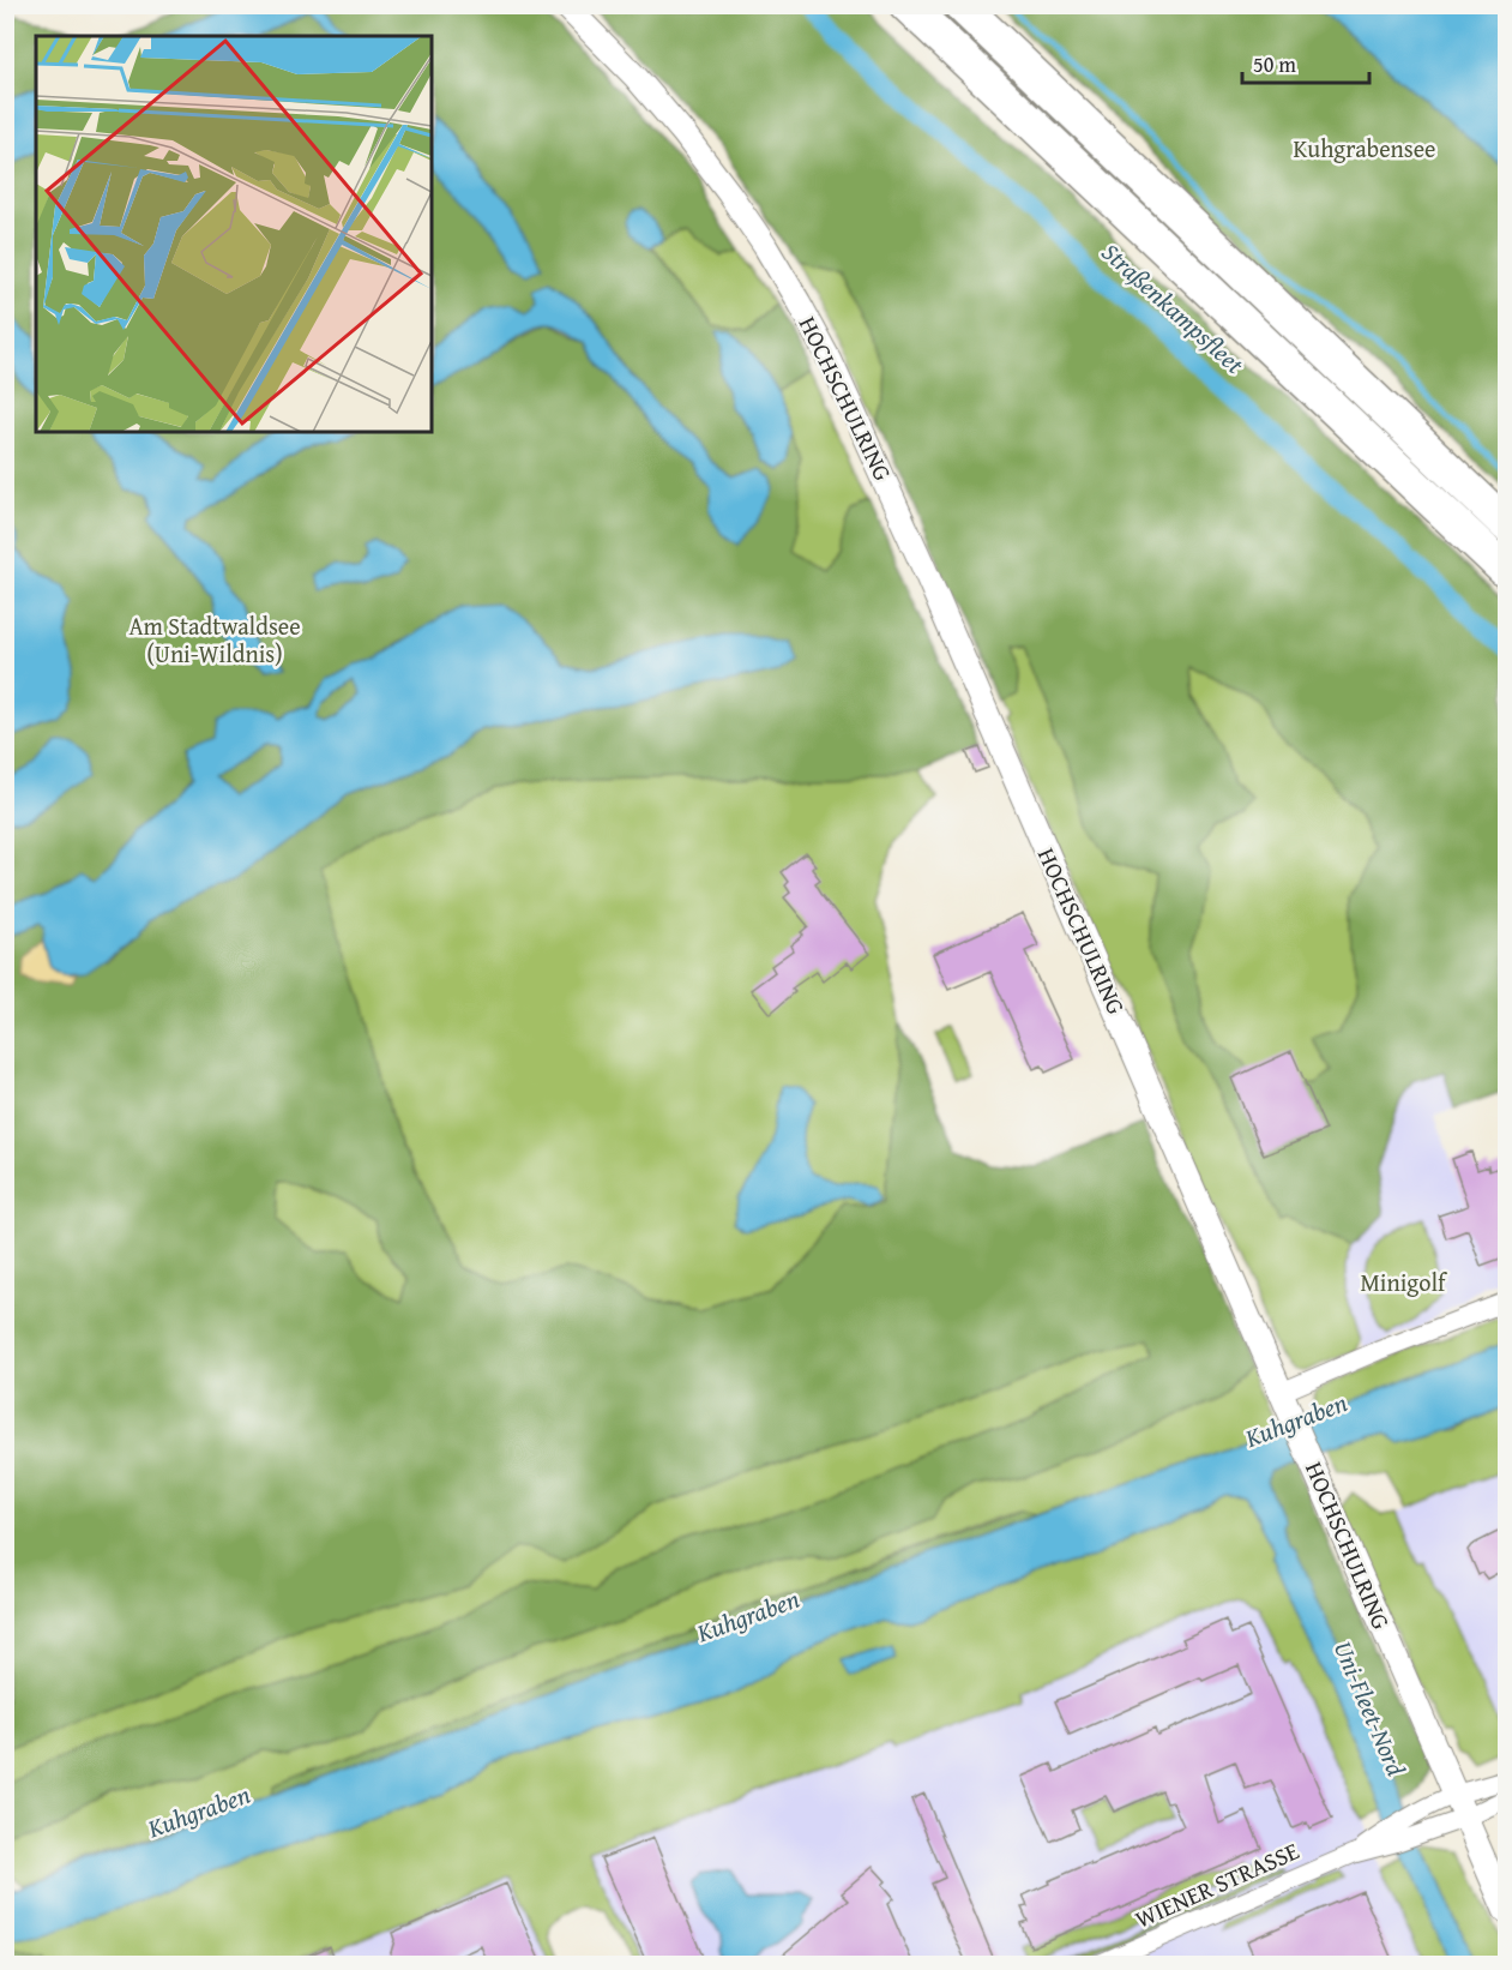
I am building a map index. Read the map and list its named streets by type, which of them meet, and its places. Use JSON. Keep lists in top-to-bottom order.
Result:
{
  "streets": {
    "street": ["HOCHSCHULRING", "WIENER STRASSE"]
  },
  "crossings": [
    ["HOCHSCHULRING", "WIENER STRASSE"]
  ],
  "water": ["Straßenkampsfleet", "Kuhgraben", "Uni-Fleet-Nord"],
  "parks": ["Kuhgrabensee", "Am Stadtwaldsee (Uni-Wildnis)", "Minigolf"],
  "scale_bar": "50 m"
}
